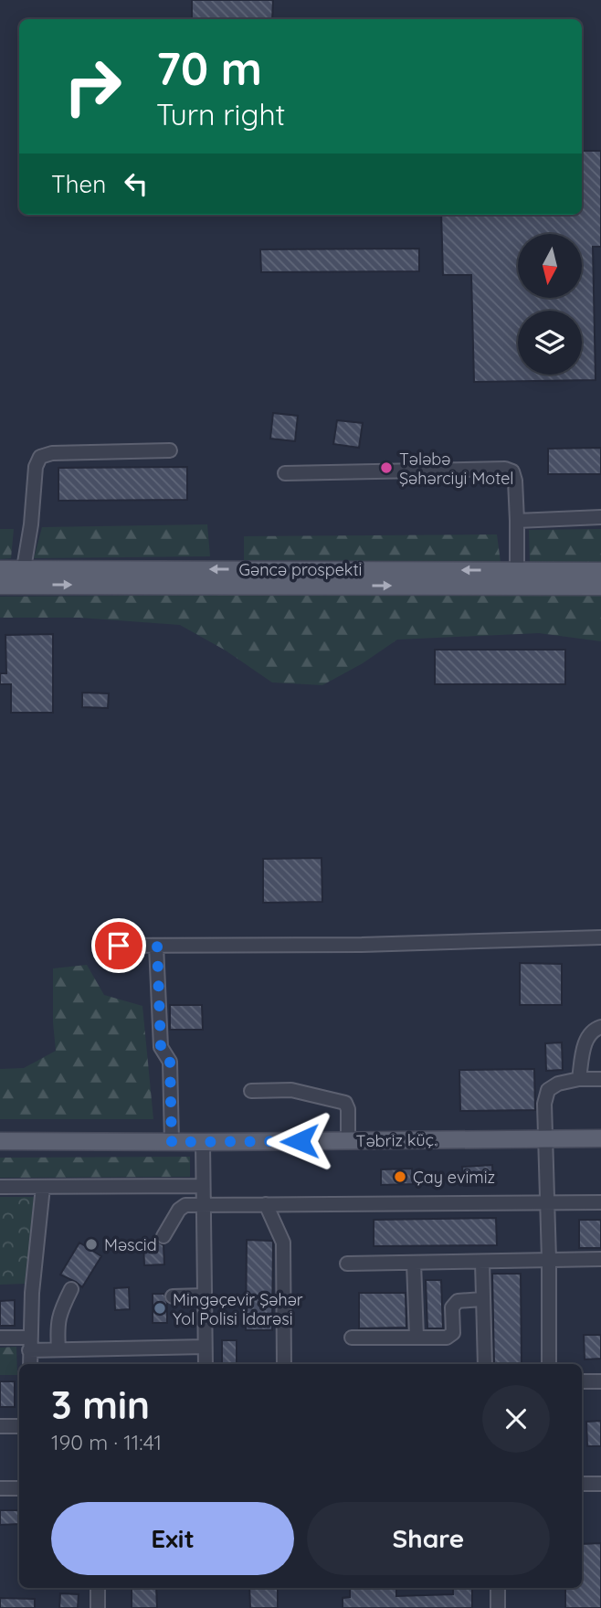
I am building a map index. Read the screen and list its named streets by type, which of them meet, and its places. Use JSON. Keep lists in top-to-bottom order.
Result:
{
  "streets": {
    "main road": ["Gəncə prospekti", "Təbriz küç."]
  },
  "places": [
    "Tələbə Şəhərciyi Motel",
    "Çay evimiz",
    "Məscid",
    "Mingəçevir Şəhər Yol Polisi İdarəsi"
  ],
  "north": "bottom",
  "page": {
    "turn": ["70 m", "Turn right"],
    "then": "Then",
    "heading": ["3 min", "190 m · 11:41"],
    "buttons": ["Exit", "Share"]
  }
}
